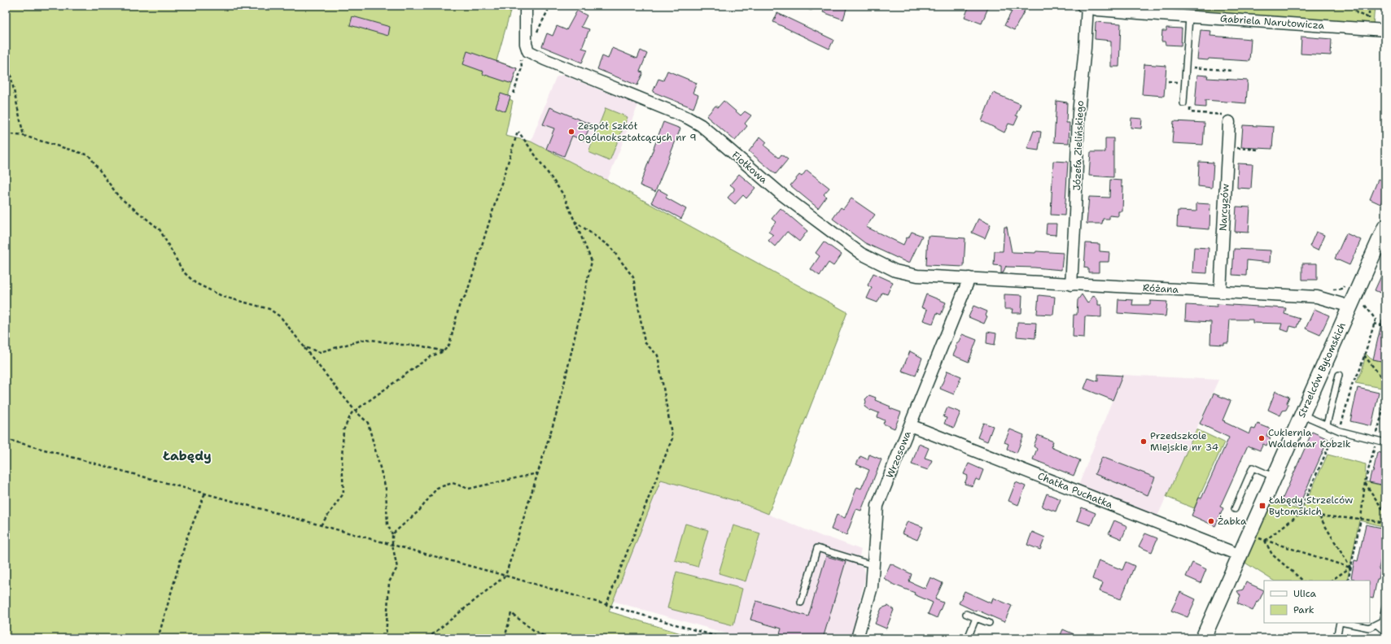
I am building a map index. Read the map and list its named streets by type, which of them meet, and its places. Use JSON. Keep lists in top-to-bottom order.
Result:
{
  "streets": {
    "street": [
      "Gabriela Narutowicza",
      "Józefa Zielińskiego",
      "Fiołkowa",
      "Narcyzów",
      "Różana",
      "Strzelców Bytomskich",
      "Wrzosowa",
      "Chatka Puchatka"
    ]
  },
  "crossings": [
    ["Gabriela Narutowicza", "Józefa Zielińskiego"],
    ["Józefa Zielińskiego", "Różana"],
    ["Fiołkowa", "Różana"],
    ["Fiołkowa", "Wrzosowa"],
    ["Narcyzów", "Różana"],
    ["Różana", "Strzelców Bytomskich"],
    ["Różana", "Wrzosowa"],
    ["Strzelców Bytomskich", "Chatka Puchatka"],
    ["Wrzosowa", "Chatka Puchatka"]
  ],
  "districts": ["Łabędy"],
  "places": {
    "other": [
      "Zespół Szkół Ogólnokształcących nr 9",
      "Cukiernia Waldemar Kobzik",
      "Przedszkole Miejskie nr 34",
      "Żabka"
    ],
    "transit": ["Łabędy Strzelców Bytomskich"]
  },
  "legend": ["Ulica", "Park"]
}
